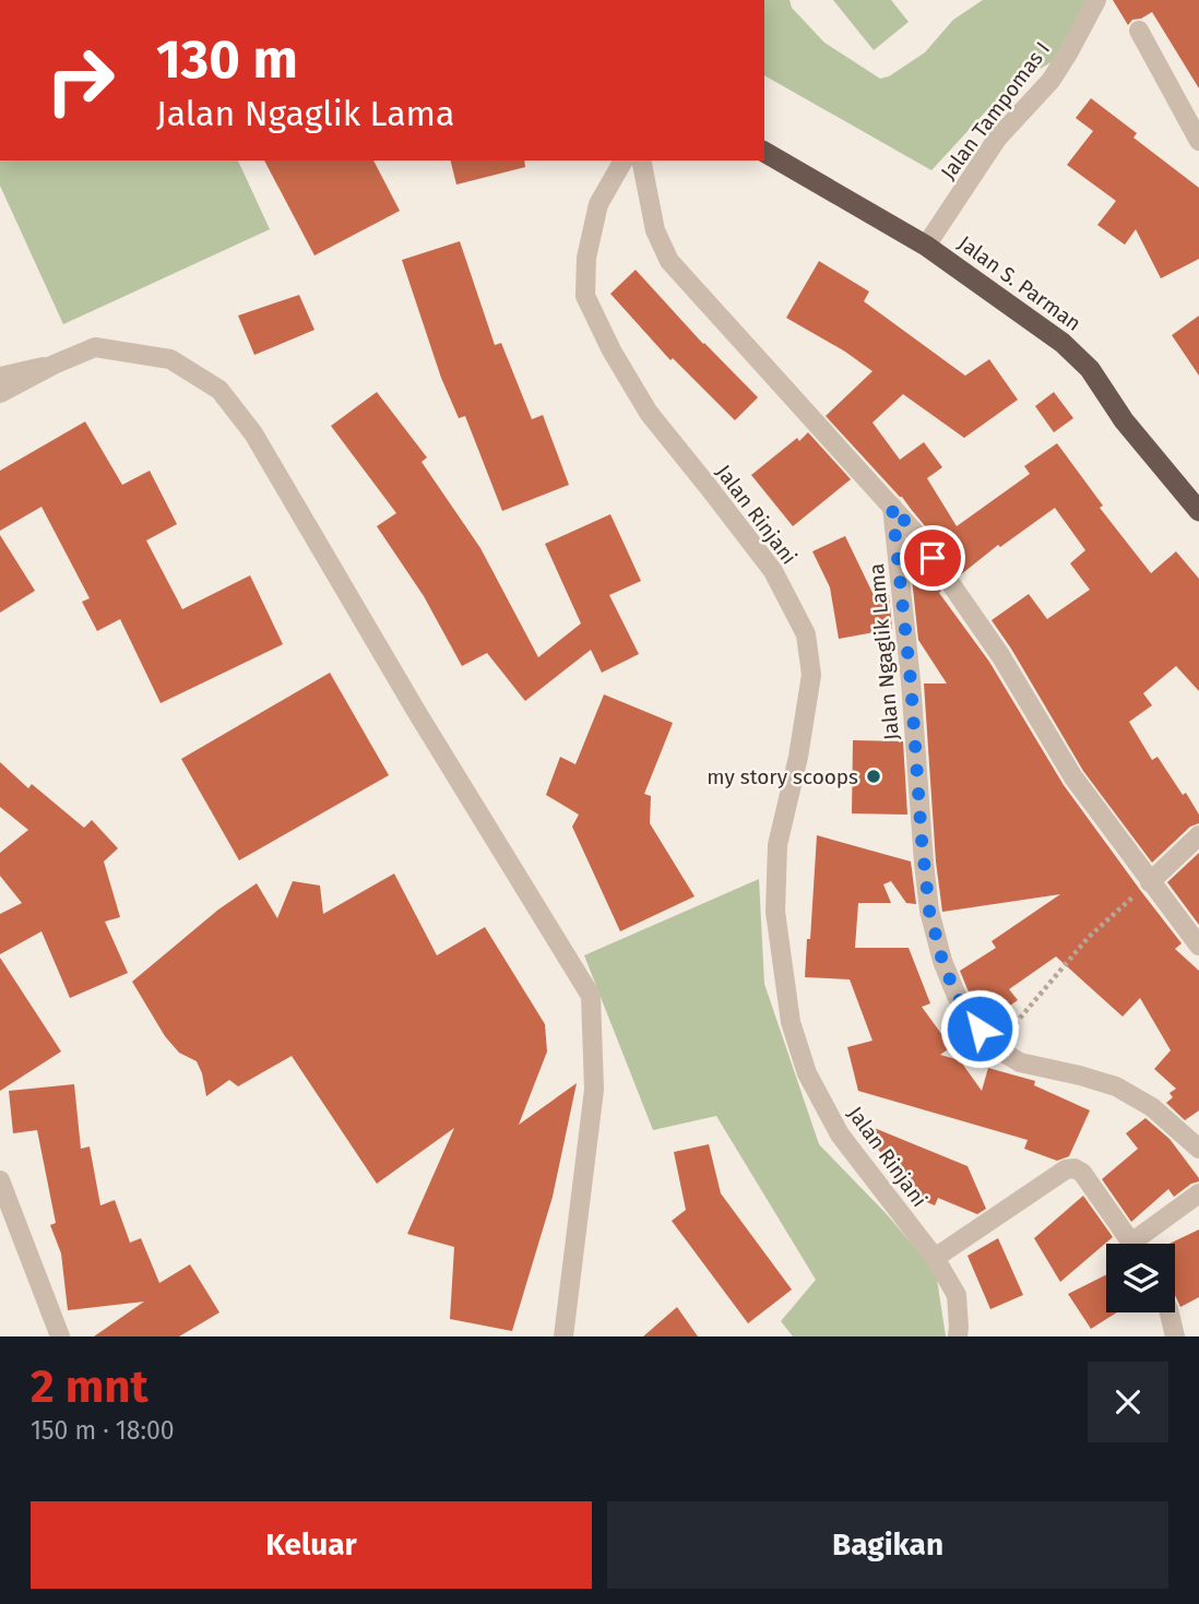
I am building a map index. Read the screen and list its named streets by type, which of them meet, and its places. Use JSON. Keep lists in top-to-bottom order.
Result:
{
  "streets": {
    "highway": ["Jalan S. Parman"],
    "street": ["Jalan Tampomas I", "Jalan Rinjani", "Jalan Ngaglik Lama"]
  },
  "crossings": [
    ["Jalan Tampomas I", "Jalan S. Parman"]
  ],
  "places": ["my story scoops"],
  "page": {
    "turn": ["130 m", "Jalan Ngaglik Lama"],
    "heading": ["2 mnt", "150 m · 18:00"],
    "buttons": ["Keluar", "Bagikan"]
  }
}
